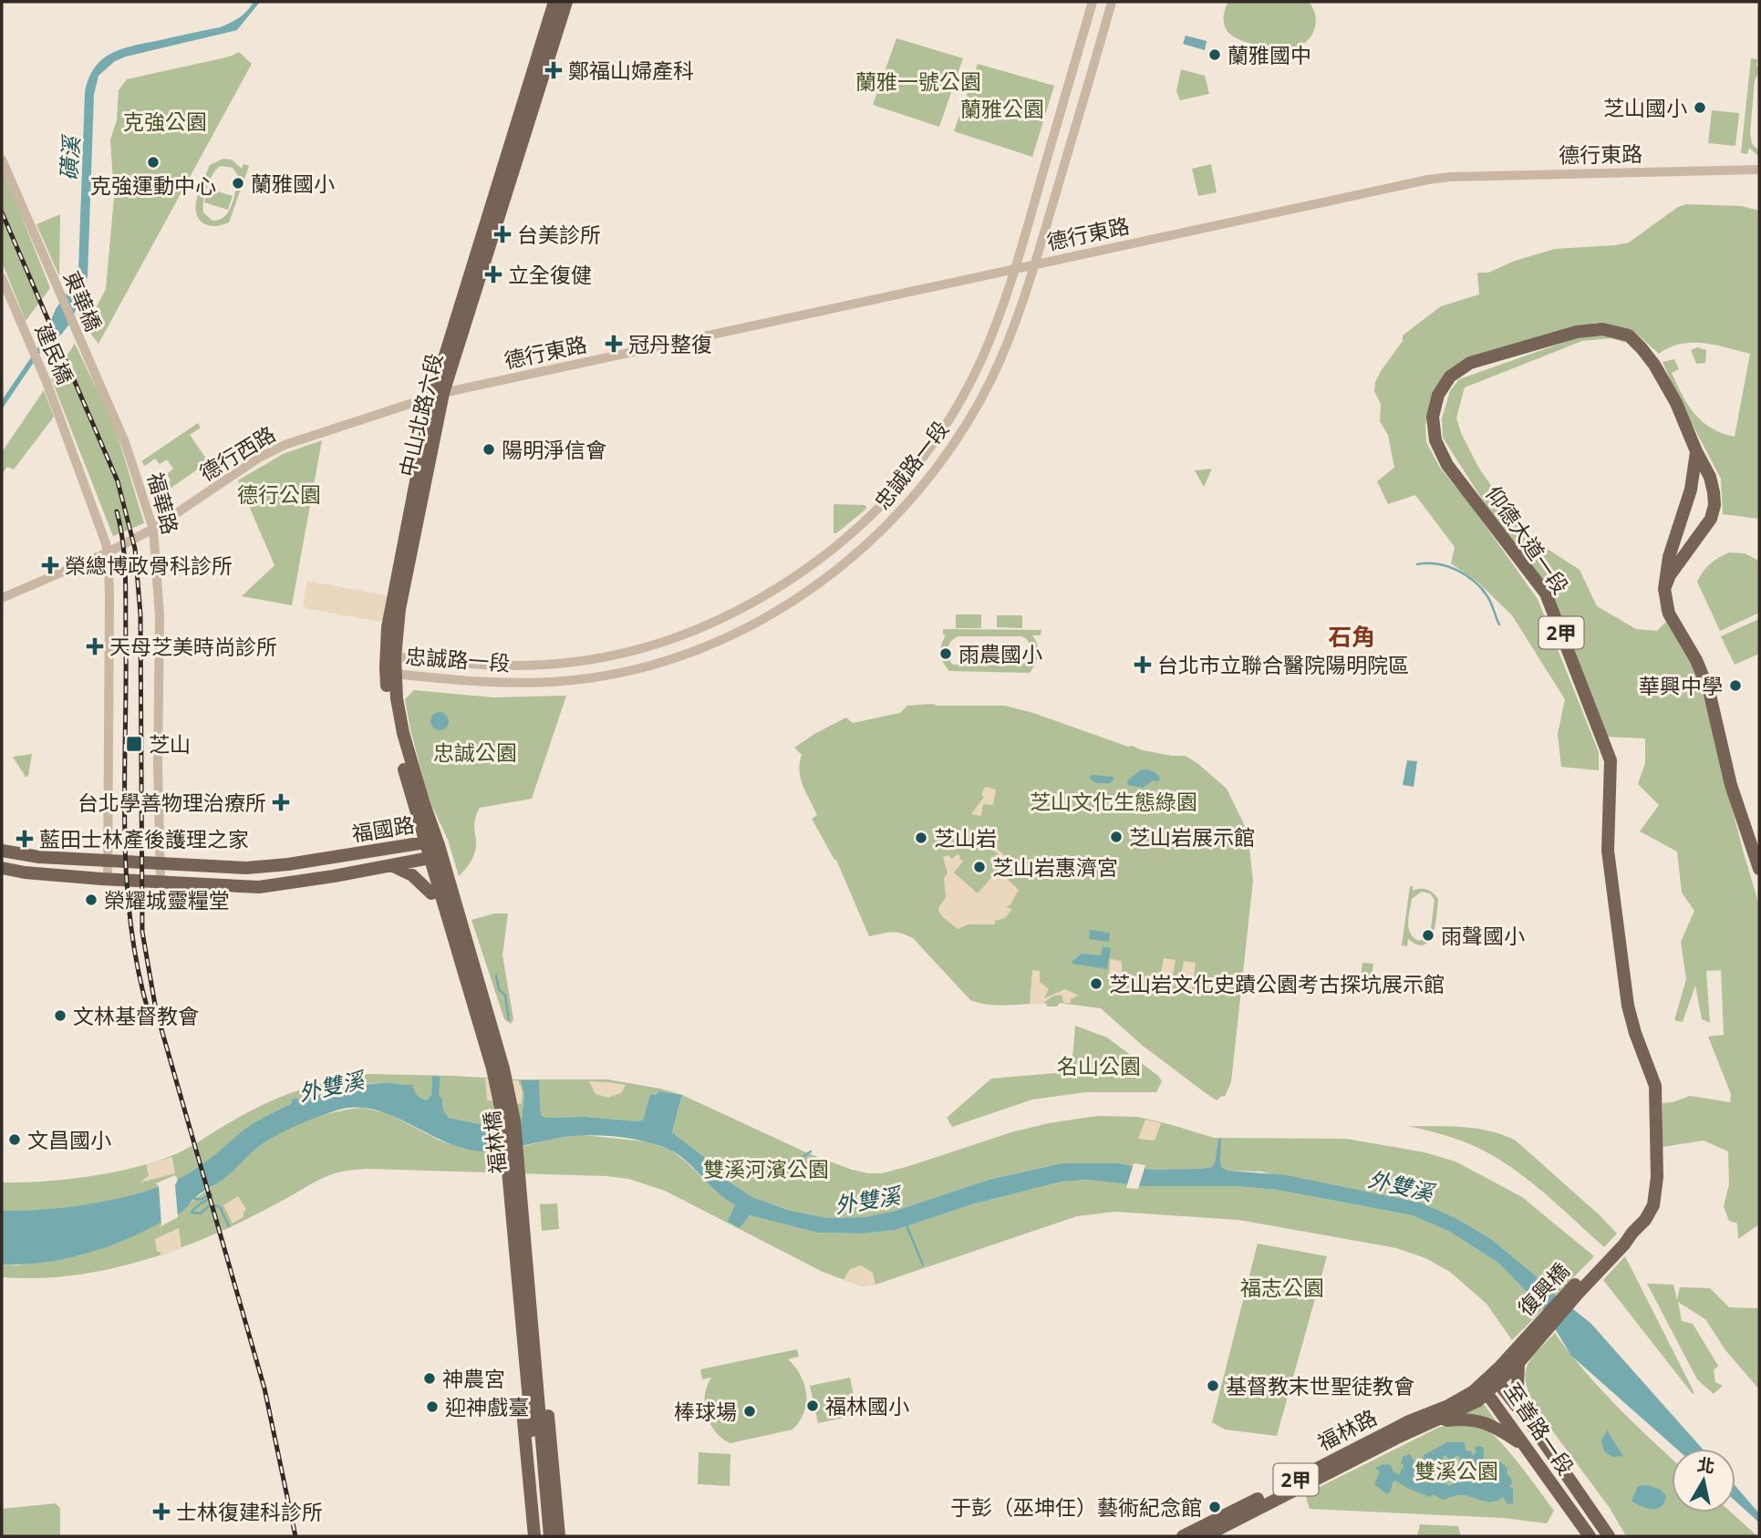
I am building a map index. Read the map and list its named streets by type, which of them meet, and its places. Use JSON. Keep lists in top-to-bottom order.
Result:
{
  "streets": {
    "main road": [
      "中山北路六段",
      "仰德大道一段",
      "2甲",
      "福國路",
      "福林橋",
      "復興橋",
      "至善路一段",
      "福林路"
    ],
    "street": [
      "德行東路",
      "東華橋",
      "建民橋",
      "德行西路",
      "忠誠路一段",
      "福華路"
    ]
  },
  "crossings": [
    ["德行東路", "中山北路六段"],
    ["德行東路", "德行西路"],
    ["德行東路", "忠誠路一段"],
    ["東華橋", "福華路"],
    ["建民橋", "德行西路"],
    ["中山北路六段", "德行西路"],
    ["中山北路六段", "忠誠路一段"],
    ["中山北路六段", "福國路"],
    ["中山北路六段", "福林橋"],
    ["德行西路", "福華路"],
    ["福華路", "福國路"],
    ["仰德大道一段", "復興橋"],
    ["復興橋", "福林路"],
    ["至善路一段", "福林路"]
  ],
  "districts": ["石角"],
  "water": ["磺溪", "外雙溪"],
  "parks": [
    "蘭雅一號公園",
    "蘭雅公園",
    "克強公園",
    "德行公園",
    "忠誠公園",
    "芝山文化生態綠園",
    "名山公園",
    "雙溪河濱公園",
    "福志公園",
    "雙溪公園"
  ],
  "places": {
    "other": [
      "蘭雅國中",
      "芝山國小",
      "克強運動中心",
      "蘭雅國小",
      "陽明淨信會",
      "雨農國小",
      "華興中學",
      "芝山岩展示館",
      "芝山岩",
      "芝山岩惠濟宮",
      "榮耀城靈糧堂",
      "雨聲國小",
      "芝山岩文化史蹟公園考古探坑展示館",
      "文林基督教會",
      "文昌國小",
      "神農宮",
      "基督教末世聖徒教會",
      "福林國小",
      "迎神戲臺",
      "棒球場",
      "于彭（巫坤任）藝術紀念館"
    ],
    "health": [
      "鄭福山婦產科",
      "台美診所",
      "立全復健",
      "冠丹整復",
      "榮總博政骨科診所",
      "天母芝美時尚診所",
      "台北市立聯合醫院陽明院區",
      "台北學善物理治療所",
      "藍田士林產後護理之家",
      "士林復建科診所"
    ],
    "transit": ["芝山"]
  },
  "north": "top"
}
